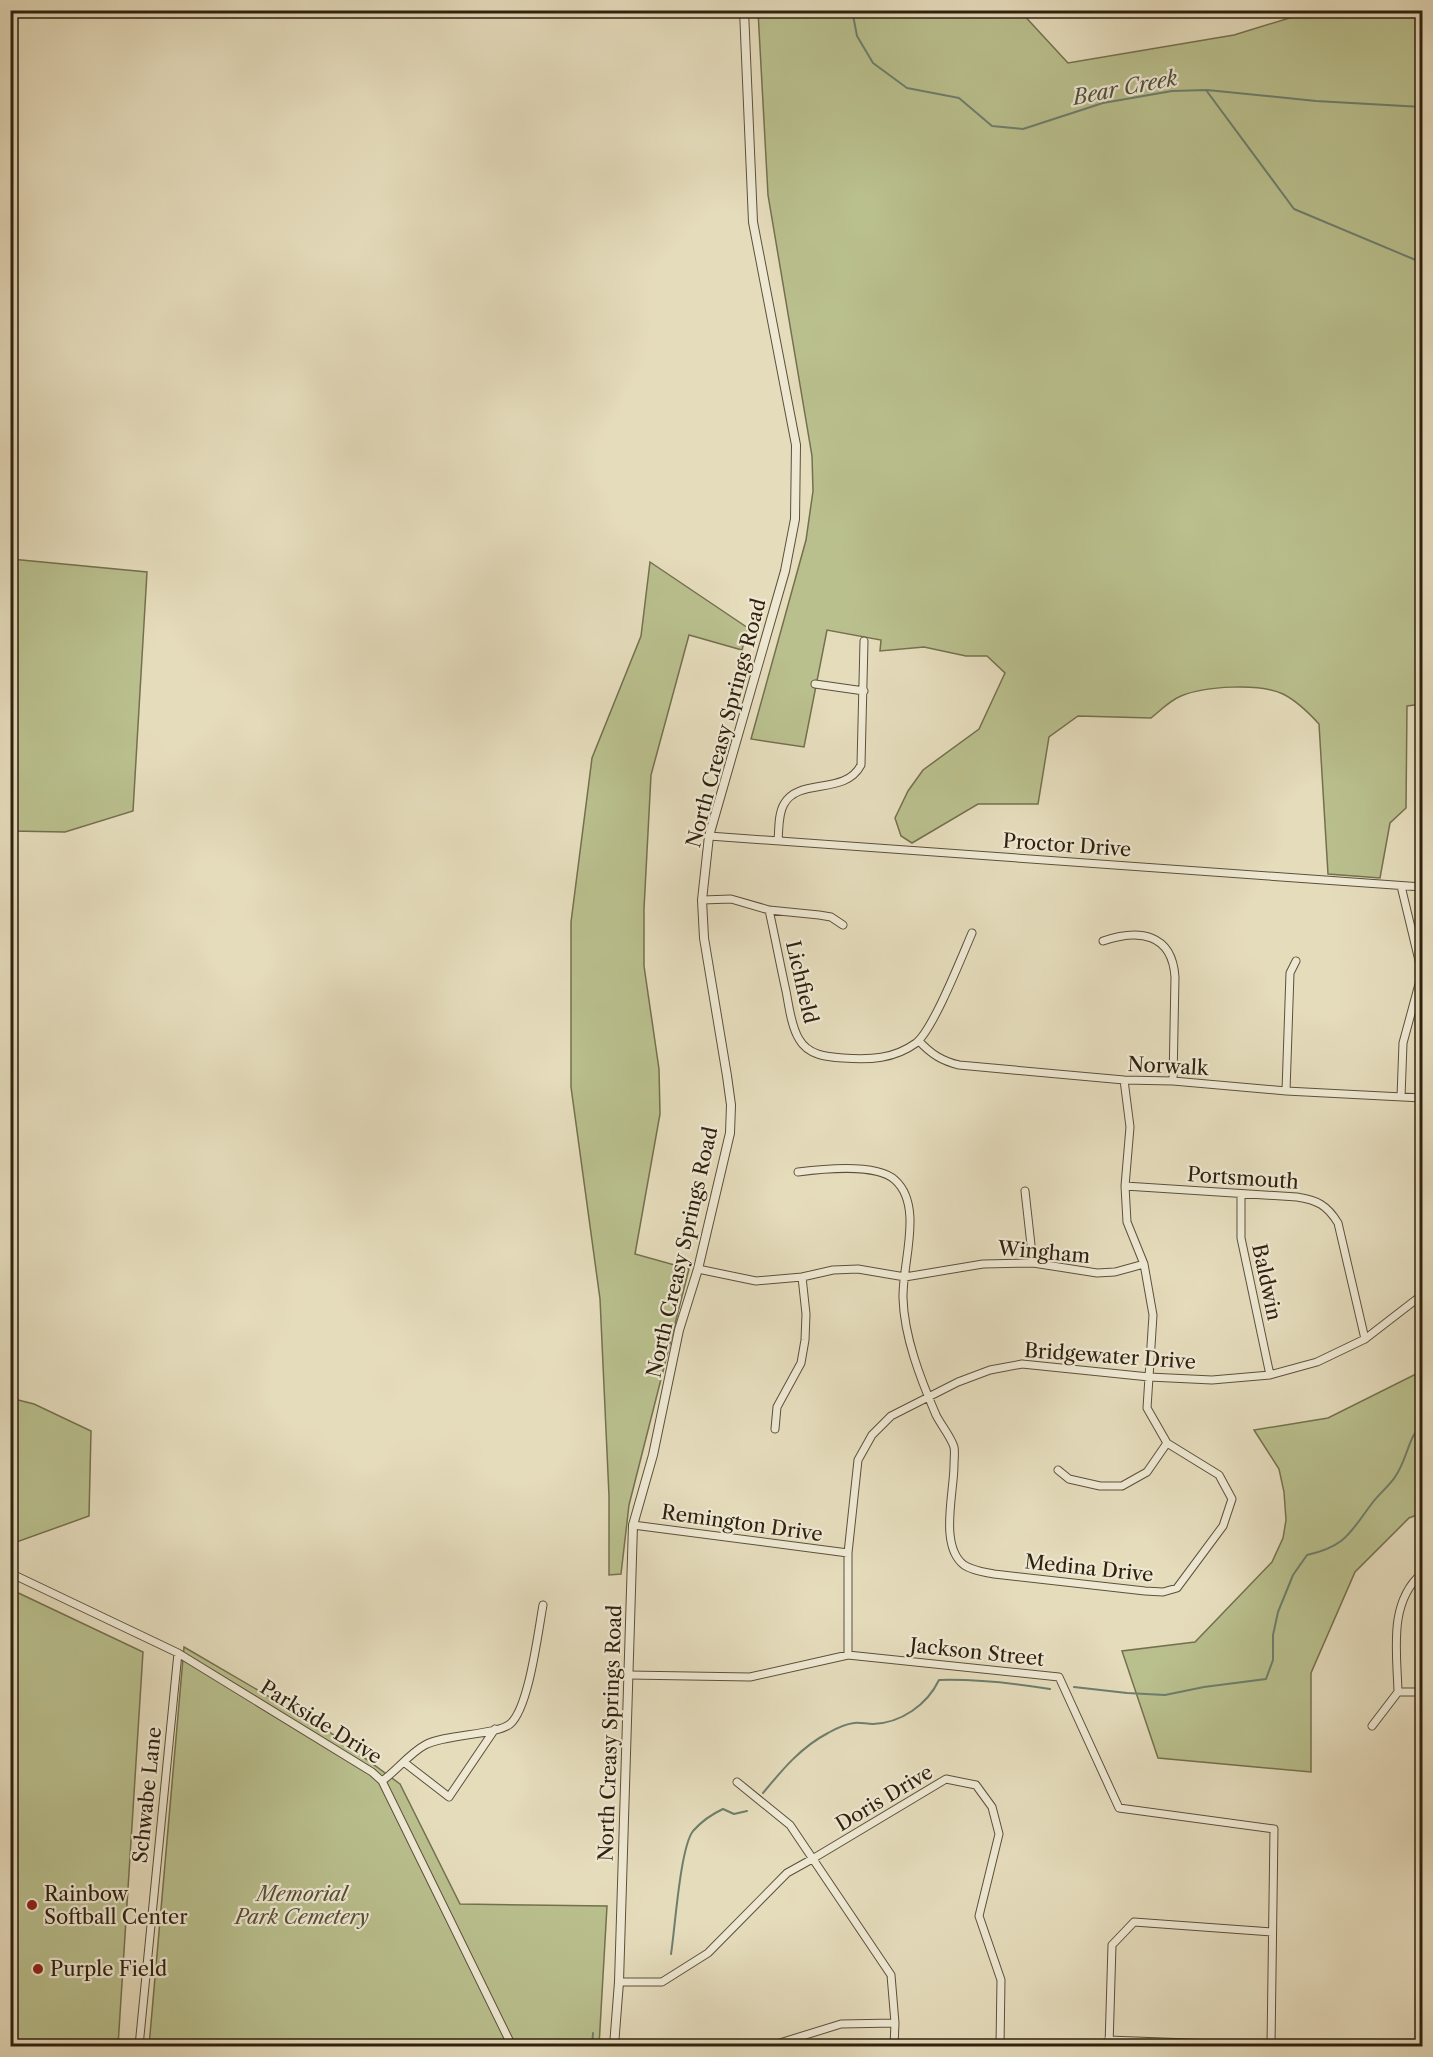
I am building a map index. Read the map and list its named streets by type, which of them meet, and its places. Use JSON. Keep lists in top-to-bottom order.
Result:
{
  "streets": {
    "street": [
      "North Creasy Springs Road",
      "Proctor Drive",
      "Lichfield",
      "Norwalk",
      "Portsmouth",
      "Wingham",
      "Baldwin",
      "Bridgewater Drive",
      "Remington Drive",
      "Medina Drive",
      "Jackson Street",
      "Parkside Drive",
      "Schwabe Lane",
      "Doris Drive"
    ]
  },
  "crossings": [
    ["North Creasy Springs Road", "Proctor Drive"],
    ["North Creasy Springs Road", "Wingham"],
    ["North Creasy Springs Road", "Remington Drive"],
    ["North Creasy Springs Road", "Jackson Street"],
    ["North Creasy Springs Road", "Doris Drive"],
    ["Lichfield", "Norwalk"],
    ["Portsmouth", "Baldwin"],
    ["Portsmouth", "Bridgewater Drive"],
    ["Wingham", "Medina Drive"],
    ["Baldwin", "Bridgewater Drive"],
    ["Bridgewater Drive", "Remington Drive"],
    ["Bridgewater Drive", "Medina Drive"],
    ["Bridgewater Drive", "Jackson Street"],
    ["Parkside Drive", "Schwabe Lane"]
  ],
  "water": ["Bear Creek"],
  "parks": ["Memorial Park Cemetery"],
  "places": ["Rainbow Softball Center", "Purple Field"]
}
